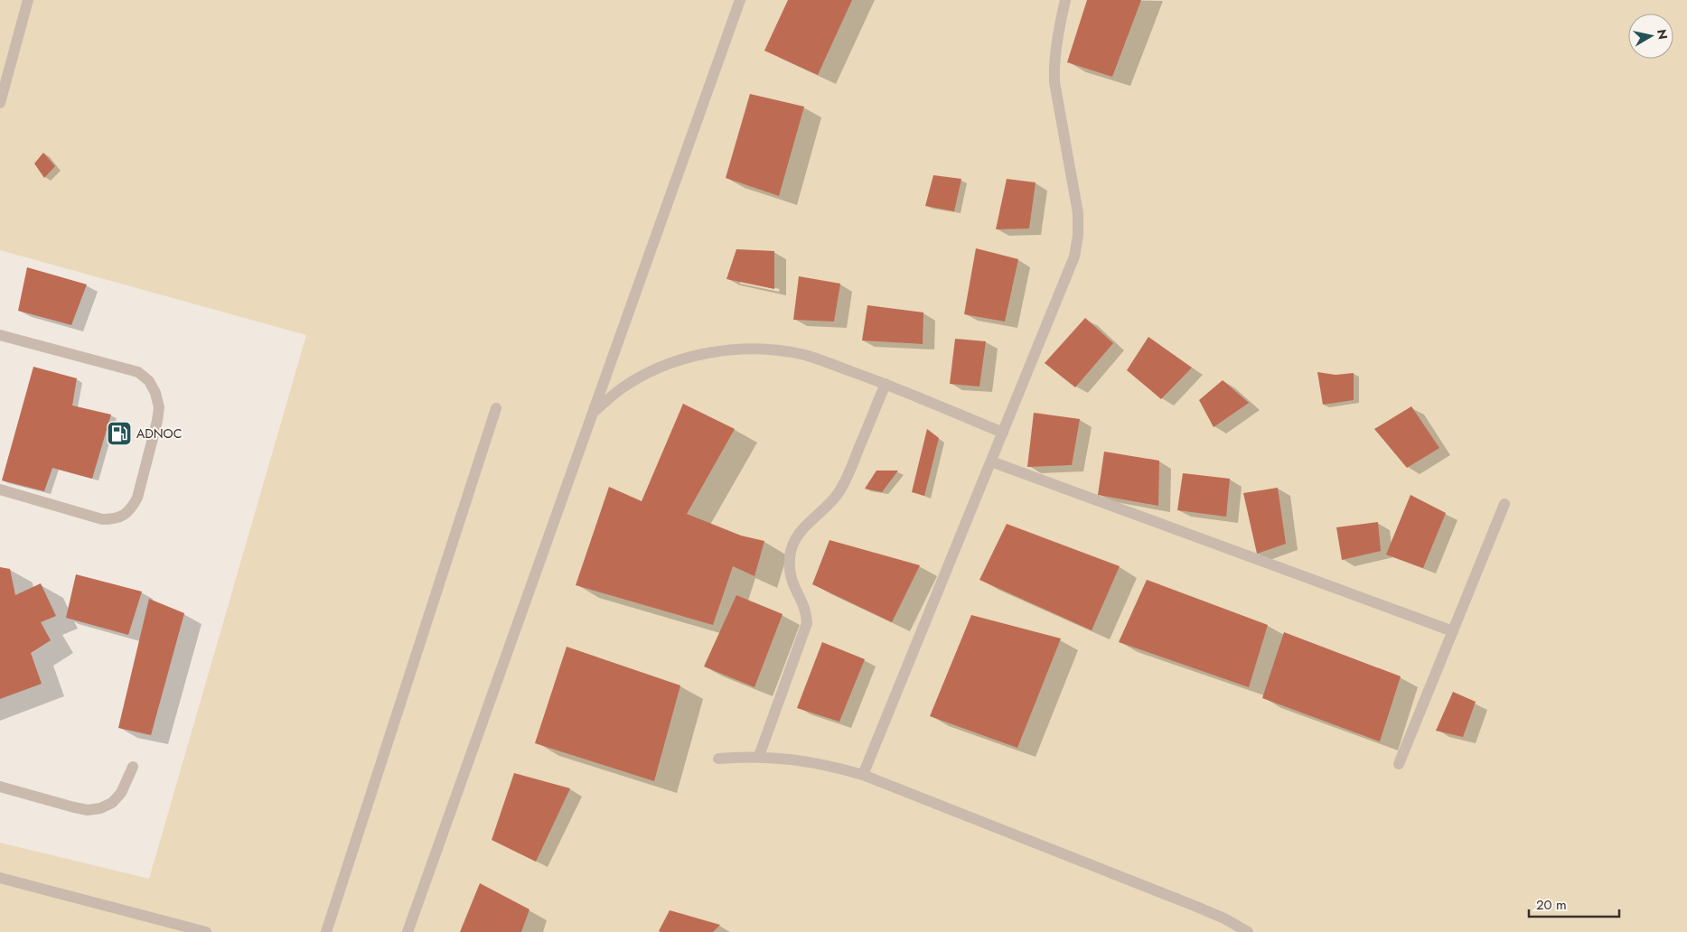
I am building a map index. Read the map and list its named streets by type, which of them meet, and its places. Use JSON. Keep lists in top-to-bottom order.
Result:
{
  "places": {
    "fuel station": ["ADNOC"]
  },
  "scale_bar": "20 m",
  "north": "right"
}
